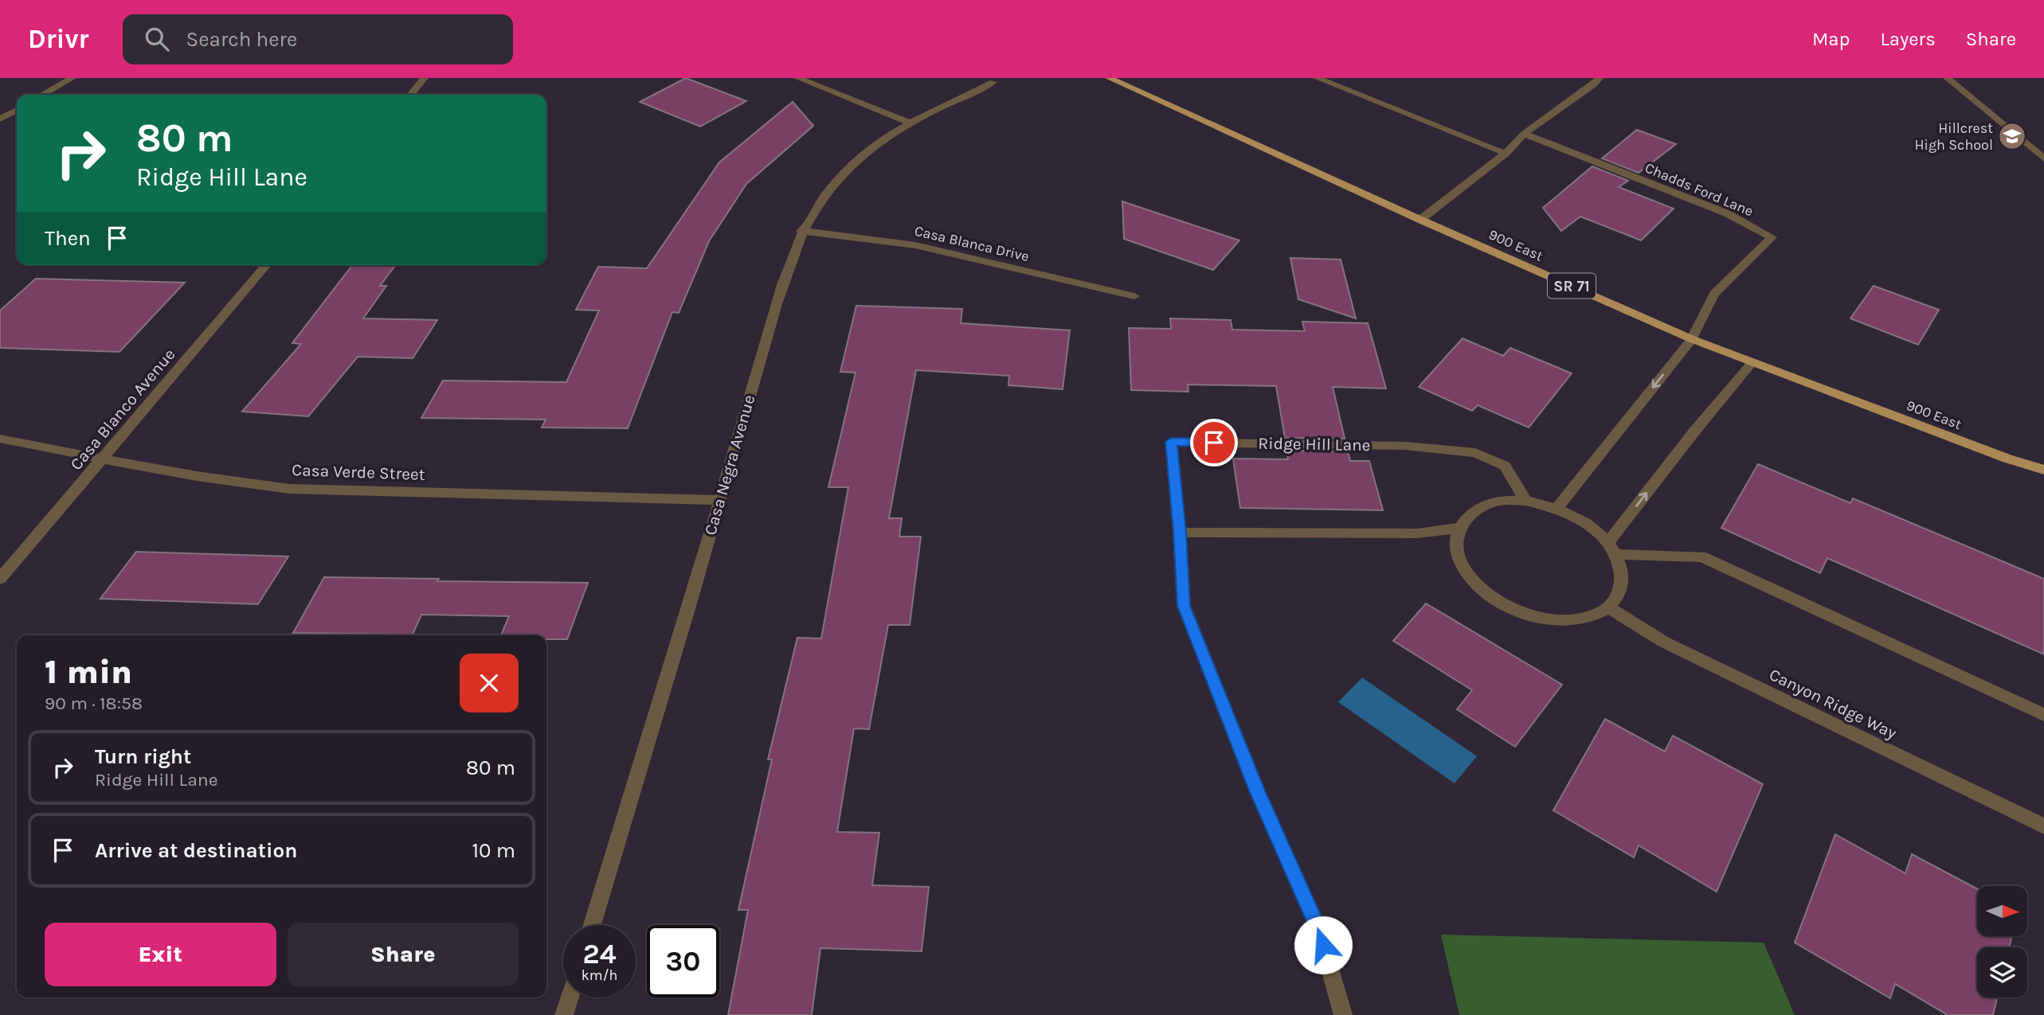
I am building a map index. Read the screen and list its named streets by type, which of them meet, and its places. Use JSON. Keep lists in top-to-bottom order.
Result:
{
  "streets": {
    "main road": ["900 East", "SR 71"],
    "street": [
      "Chadds Ford Lane",
      "Casa Blanca Drive",
      "Casa Blanco Avenue",
      "Ridge Hill Lane",
      "Casa Negra Avenue",
      "Casa Verde Street",
      "Canyon Ridge Way"
    ]
  },
  "crossings": [
    ["Chadds Ford Lane", "900 East"],
    ["Casa Blanca Drive", "Casa Negra Avenue"],
    ["Casa Blanco Avenue", "Casa Verde Street"],
    ["Ridge Hill Lane", "Canyon Ridge Way"],
    ["Casa Negra Avenue", "Casa Verde Street"]
  ],
  "places": {
    "school or university": ["Hillcrest High School"]
  },
  "north": "right",
  "page": {
    "header": "Drivr",
    "search": "Search here",
    "nav": ["Map", "Layers", "Share"],
    "turn": ["80 m", "Ridge Hill Lane"],
    "then": "Then",
    "heading": ["1 min", "90 m · 18:58"],
    "list": [
      {
        "name": "Turn right",
        "note": "Ridge Hill Lane",
        "value": "80 m"
      },
      {
        "name": "Arrive at destination",
        "value": "10 m"
      }
    ],
    "buttons": ["Exit", "Share"],
    "speed": "24 km/h",
    "limit": "30"
  }
}
